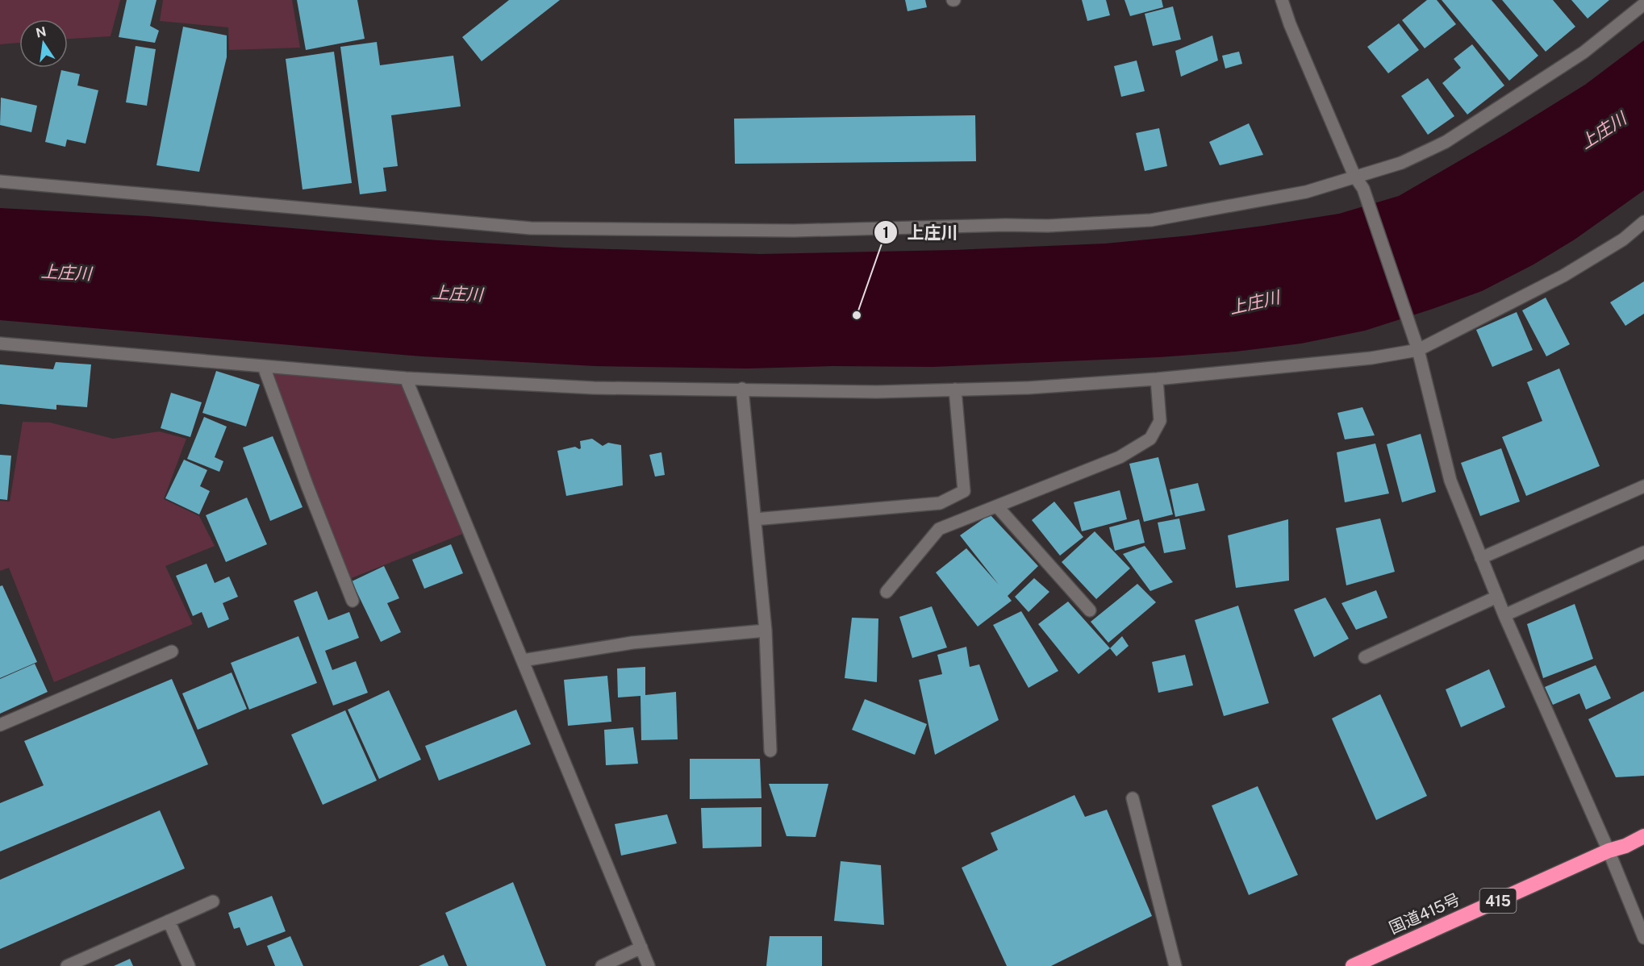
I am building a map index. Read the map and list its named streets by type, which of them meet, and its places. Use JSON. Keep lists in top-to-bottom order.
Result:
{
  "streets": {
    "highway": ["415", "国道415号"]
  },
  "water": ["上庄川"],
  "places": ["上庄川"],
  "north": "top"
}
